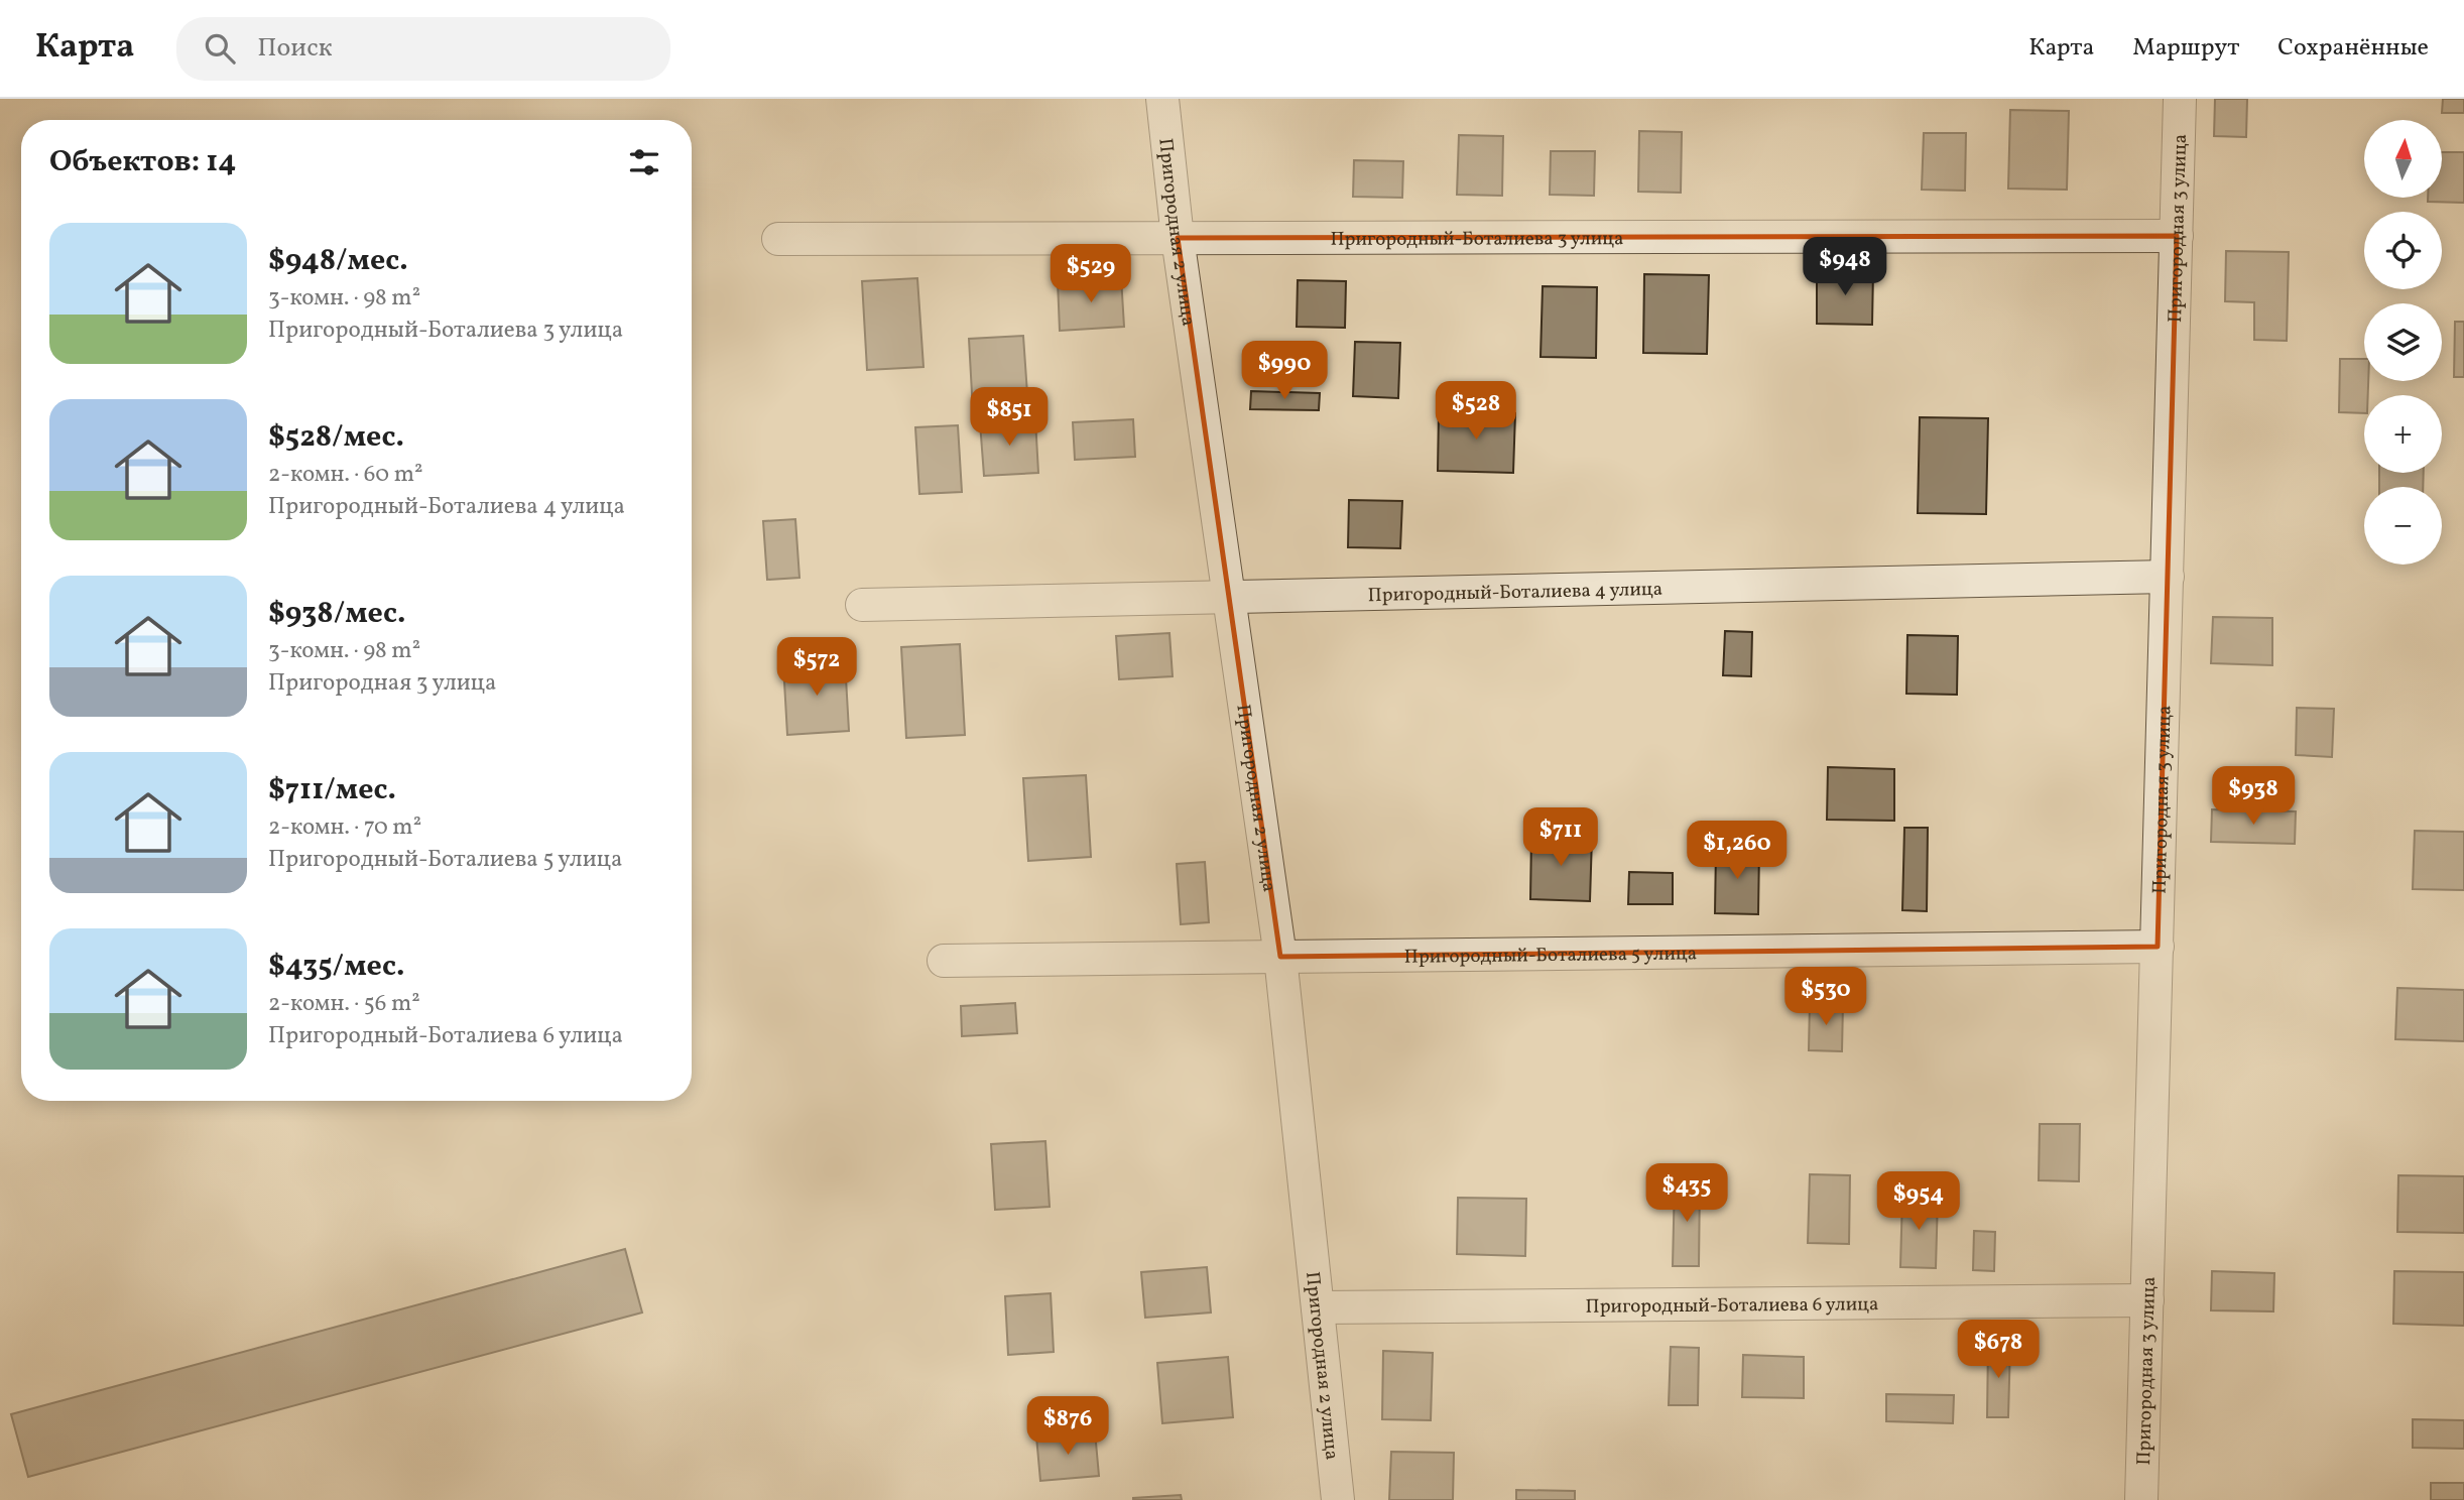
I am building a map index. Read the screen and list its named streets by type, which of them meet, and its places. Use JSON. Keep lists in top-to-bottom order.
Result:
{
  "streets": {
    "street": [
      "Пригородная 3 улица",
      "Пригородная 2 улица",
      "Пригородный-Боталиева 3 улица",
      "Пригородный-Боталиева 4 улица",
      "Пригородный-Боталиева 5 улица",
      "Пригородный-Боталиева 6 улица"
    ]
  },
  "crossings": [
    ["Пригородная 3 улица", "Пригородный-Боталиева 3 улица"],
    ["Пригородная 3 улица", "Пригородный-Боталиева 4 улица"],
    ["Пригородная 3 улица", "Пригородный-Боталиева 5 улица"],
    ["Пригородная 3 улица", "Пригородный-Боталиева 6 улица"],
    ["Пригородная 2 улица", "Пригородный-Боталиева 3 улица"],
    ["Пригородная 2 улица", "Пригородный-Боталиева 4 улица"],
    ["Пригородная 2 улица", "Пригородный-Боталиева 5 улица"],
    ["Пригородная 2 улица", "Пригородный-Боталиева 6 улица"]
  ],
  "north": "top",
  "page": {
    "header": "Карта",
    "search": "Поиск",
    "nav": ["Карта", "Маршрут", "Сохранённые"],
    "map_buttons": ["+", "−"],
    "heading": "Объектов: 14",
    "list": [
      {
        "name": "$948/мес.",
        "note": "3-комн. · 98 m² · Пригородный-Боталиева 3 улица"
      },
      {
        "name": "$528/мес.",
        "note": "2-комн. · 60 m² · Пригородный-Боталиева 4 улица"
      },
      {
        "name": "$938/мес.",
        "note": "3-комн. · 98 m² · Пригородная 3 улица"
      },
      {
        "name": "$711/мес.",
        "note": "2-комн. · 70 m² · Пригородный-Боталиева 5 улица"
      },
      {
        "name": "$435/мес.",
        "note": "2-комн. · 56 m² · Пригородный-Боталиева 6 улица"
      }
    ],
    "price": [
      "$948",
      "$529",
      "$990",
      "$528",
      "$851",
      "$572",
      "$938",
      "$711",
      "$1,260",
      "$530",
      "$435",
      "$954",
      "$678",
      "$876"
    ]
  }
}
